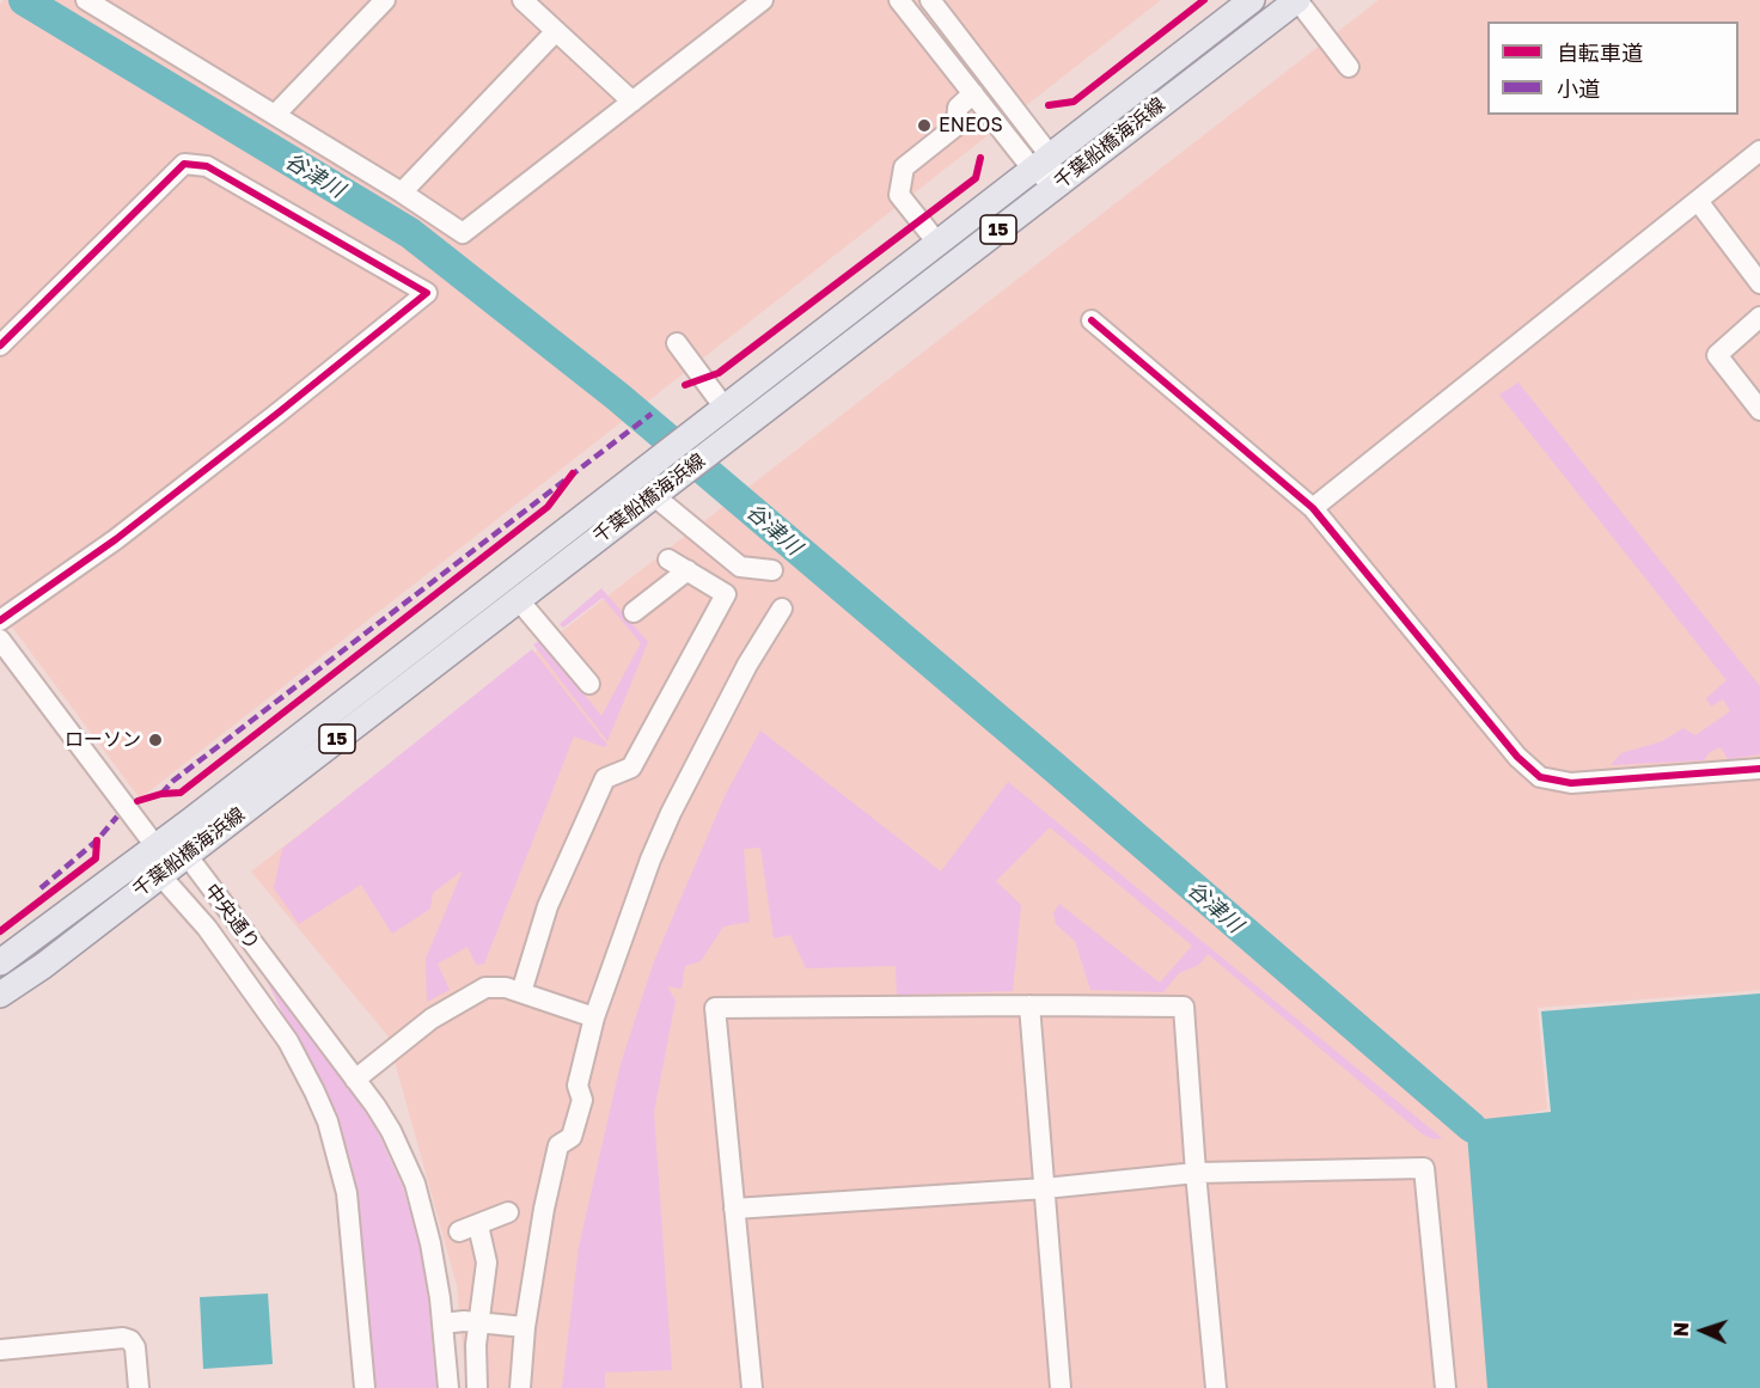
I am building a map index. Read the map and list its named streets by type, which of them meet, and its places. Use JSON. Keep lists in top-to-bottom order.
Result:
{
  "streets": {
    "main road": ["千葉船橋海浜線", "15"],
    "street": ["中央通り"]
  },
  "crossings": [
    ["千葉船橋海浜線", "中央通り"]
  ],
  "water": ["谷津川"],
  "places": ["ENEOS", "ローソン"],
  "legend": ["自転車道", "小道"],
  "north": "left"
}
